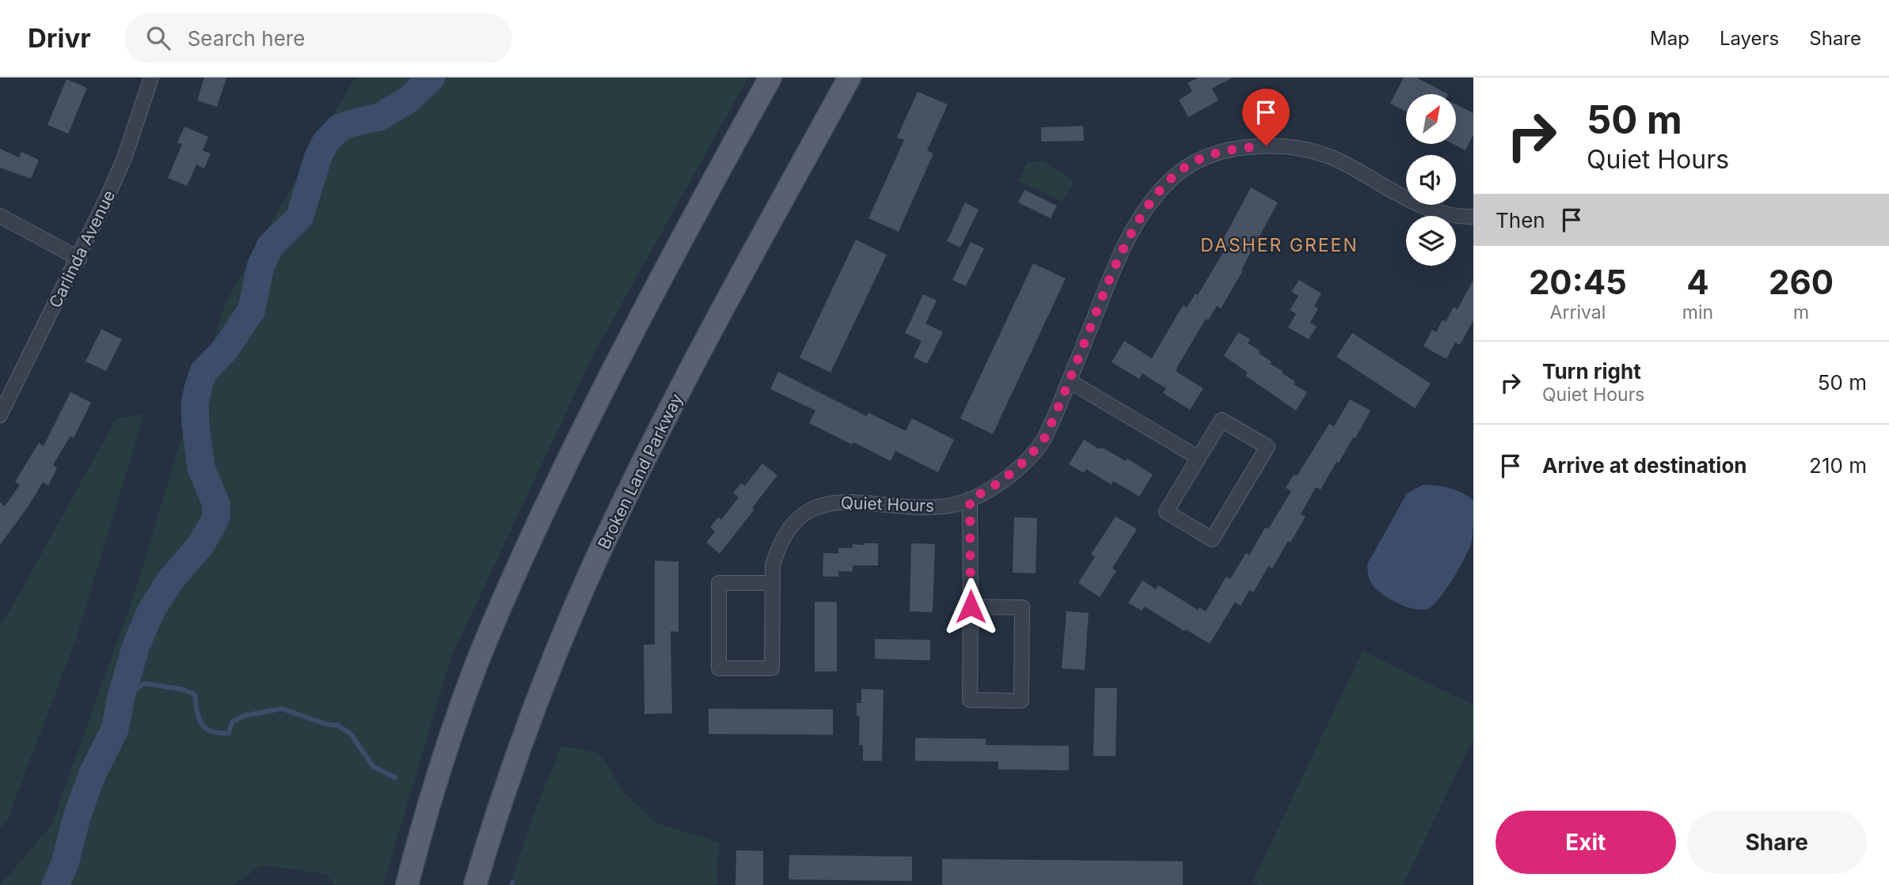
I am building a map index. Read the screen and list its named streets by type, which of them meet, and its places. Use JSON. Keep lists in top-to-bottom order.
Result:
{
  "streets": {
    "main road": ["Broken Land Parkway"],
    "street": ["Carlinda Avenue", "Quiet Hours"]
  },
  "districts": ["DASHER GREEN"],
  "north": "top right",
  "page": {
    "header": "Drivr",
    "search": "Search here",
    "nav": ["Map", "Layers", "Share"],
    "turn": ["50 m", "Quiet Hours"],
    "then": "Then",
    "eta": [
      "20:45",
      "Arrival",
      "4",
      "min",
      "260",
      "m"
    ],
    "list": [
      {
        "name": "Turn right",
        "note": "Quiet Hours",
        "value": "50 m"
      },
      {
        "name": "Arrive at destination",
        "value": "210 m"
      }
    ],
    "buttons": ["Exit", "Share"]
  }
}
